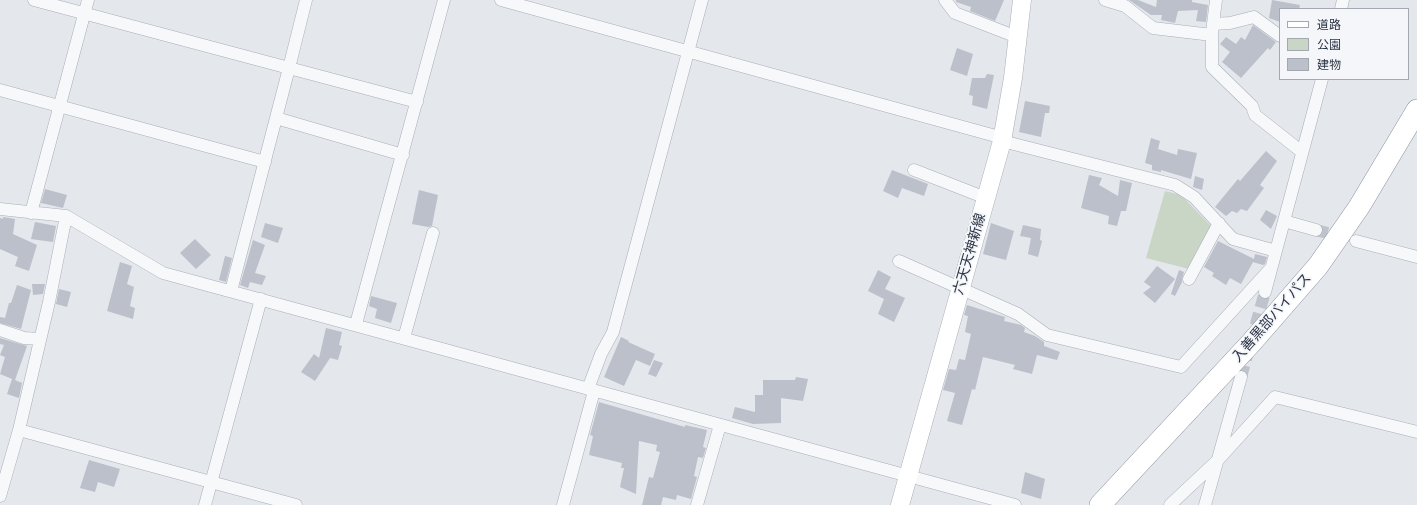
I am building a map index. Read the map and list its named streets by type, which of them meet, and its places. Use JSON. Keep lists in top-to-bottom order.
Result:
{
  "streets": {
    "highway": ["入善黒部バイパス"],
    "main road": ["六天天神新線"]
  },
  "legend": ["道路", "公園", "建物"]
}
